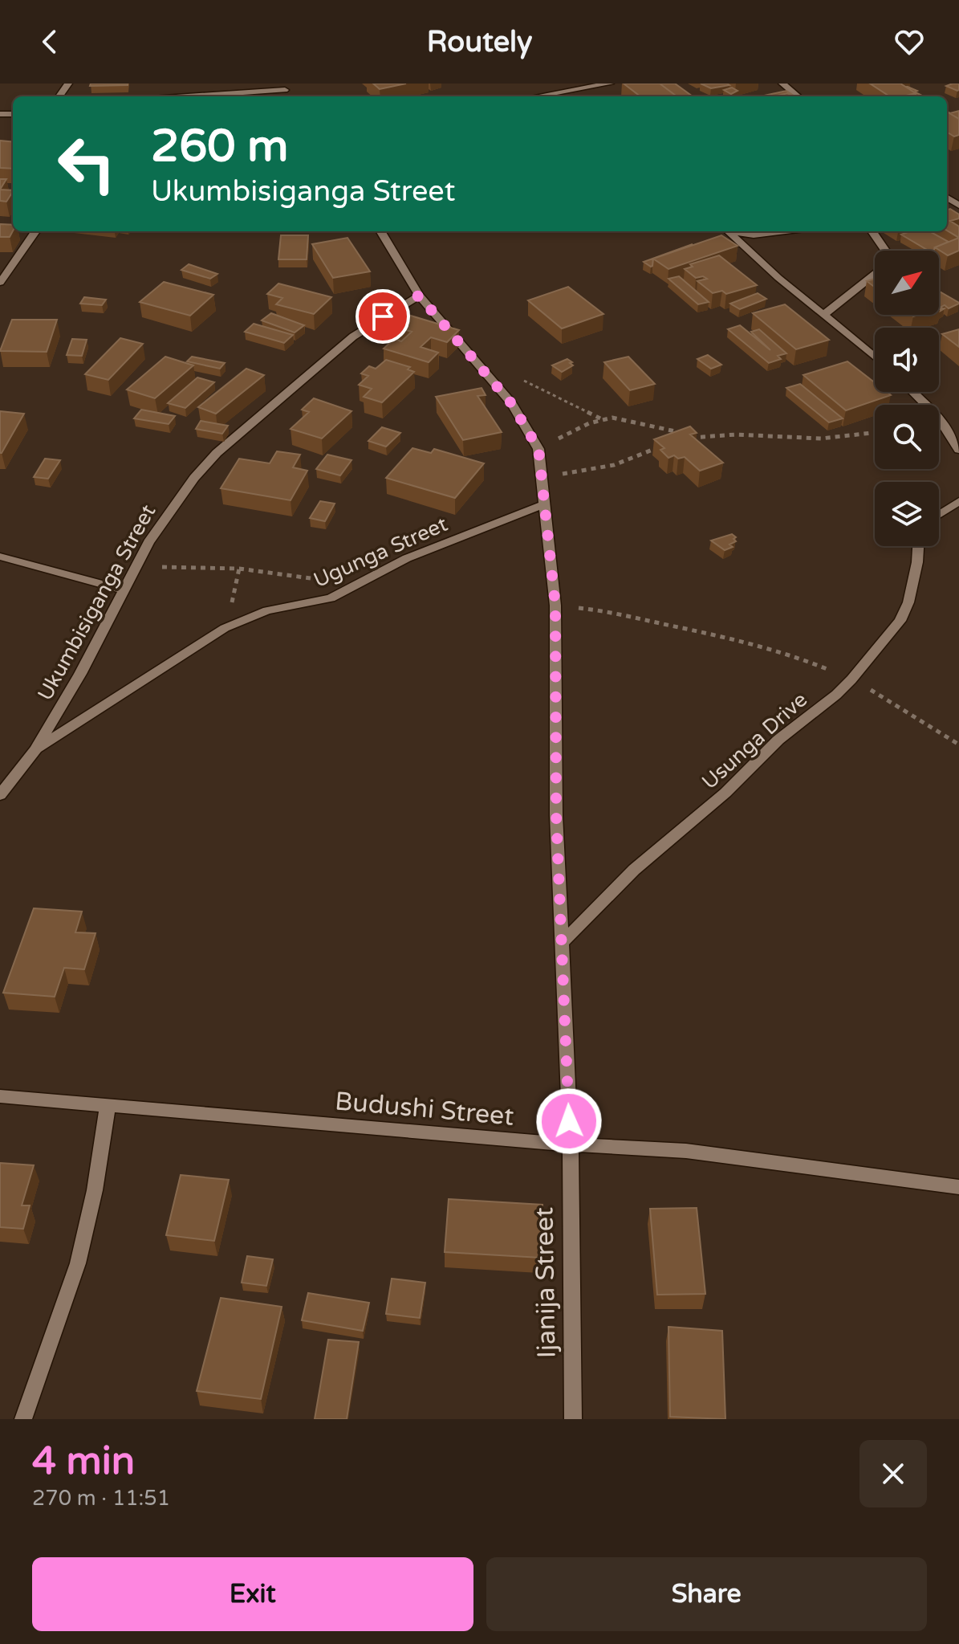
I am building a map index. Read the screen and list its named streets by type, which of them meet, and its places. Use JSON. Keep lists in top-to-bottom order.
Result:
{
  "streets": {
    "street": [
      "Ugunga Street",
      "Ukumbisiganga Street",
      "Usunga Drive",
      "Budushi Street",
      "Ijanija Street"
    ]
  },
  "crossings": [
    ["Ugunga Street", "Ukumbisiganga Street"],
    ["Ugunga Street", "Ijanija Street"],
    ["Usunga Drive", "Ijanija Street"],
    ["Budushi Street", "Ijanija Street"]
  ],
  "north": "top right",
  "page": {
    "header": "Routely",
    "turn": ["260 m", "Ukumbisiganga Street"],
    "heading": ["4 min", "270 m · 11:51"],
    "buttons": ["Exit", "Share"]
  }
}
